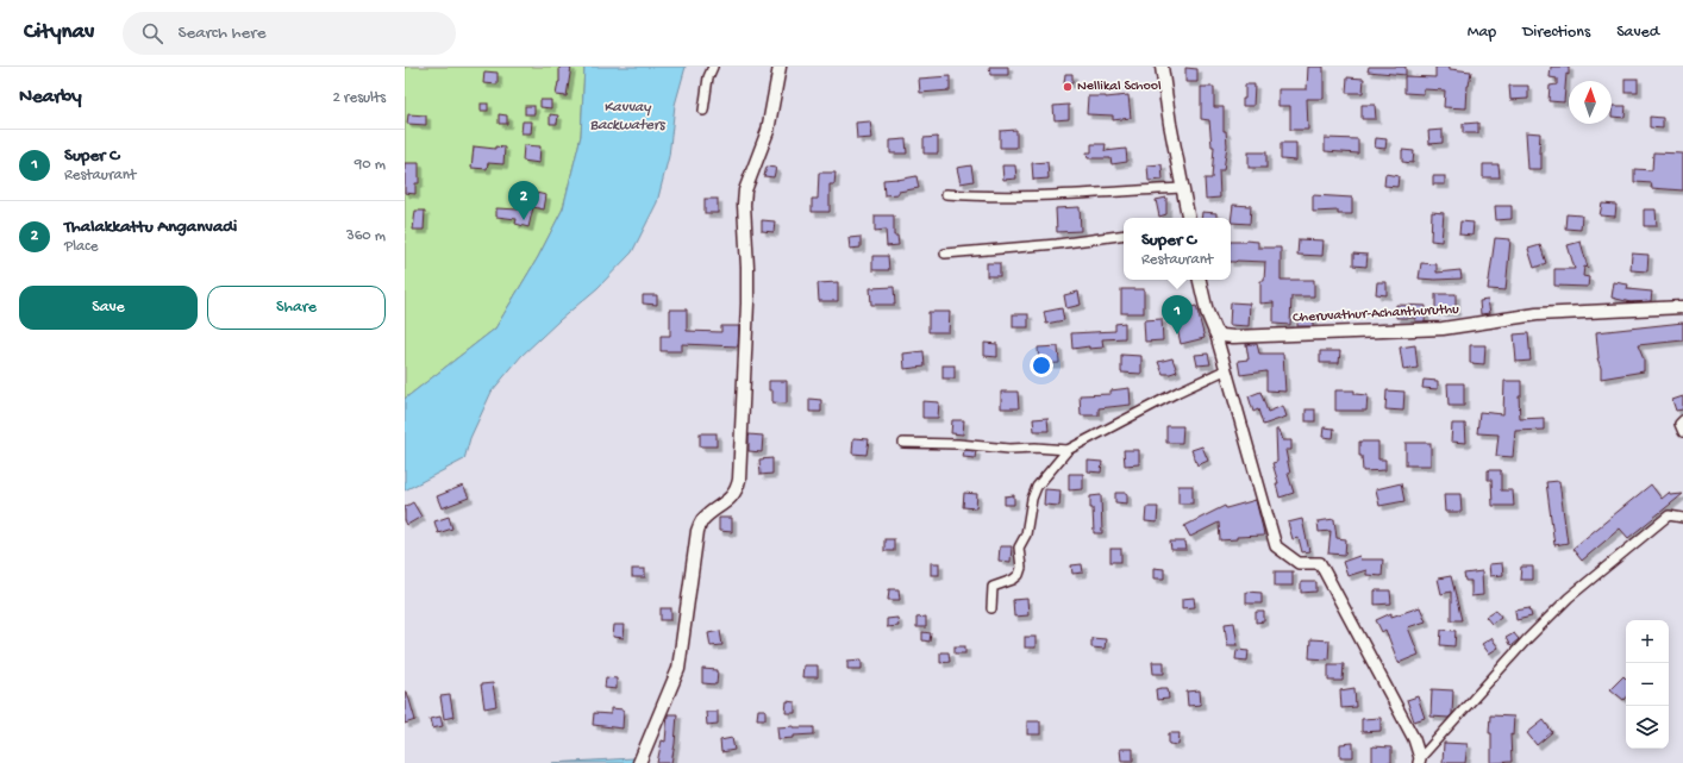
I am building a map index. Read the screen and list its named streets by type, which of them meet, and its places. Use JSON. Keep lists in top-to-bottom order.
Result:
{
  "streets": {
    "main road": ["Cheruvathur-Achanthuruthu"]
  },
  "water": ["Kavvay Backwaters"],
  "places": ["Nellikal School"],
  "north": "top",
  "page": {
    "header": "Citynav",
    "search": "Search here",
    "nav": ["Map", "Directions", "Saved"],
    "heading": ["Nearby", "2 results"],
    "list": [
      {
        "mark": "1",
        "name": "Super C",
        "note": "Restaurant",
        "value": "90 m"
      },
      {
        "mark": "2",
        "name": "Thalakkattu Anganvadi",
        "note": "Place",
        "value": "360 m"
      }
    ],
    "pins": ["2", "1"],
    "popup": ["Super C", "Restaurant"],
    "buttons": ["Save", "Share"],
    "map_buttons": ["+", "−"]
  }
}
